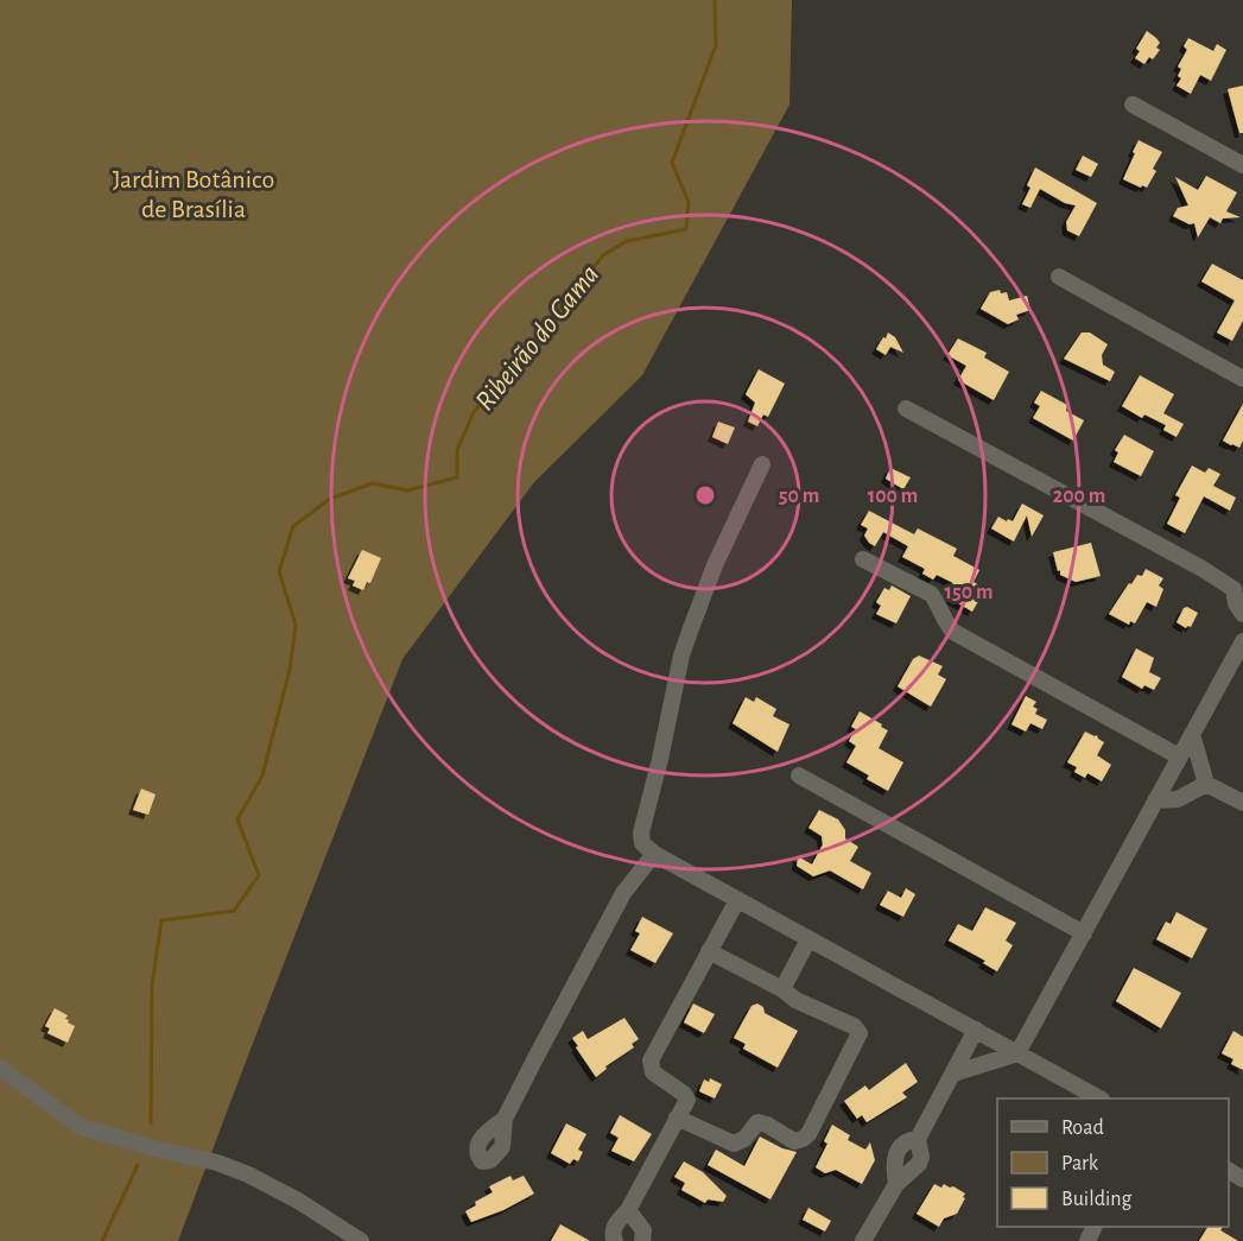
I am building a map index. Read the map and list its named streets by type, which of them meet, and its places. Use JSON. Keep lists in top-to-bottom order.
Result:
{
  "water": ["Ribeirão do Gama"],
  "parks": ["Jardim Botânico de Brasília"],
  "legend": ["Road", "Park", "Building"],
  "rings": [
    "50 m",
    "100 m",
    "200 m",
    "150 m"
  ]
}
